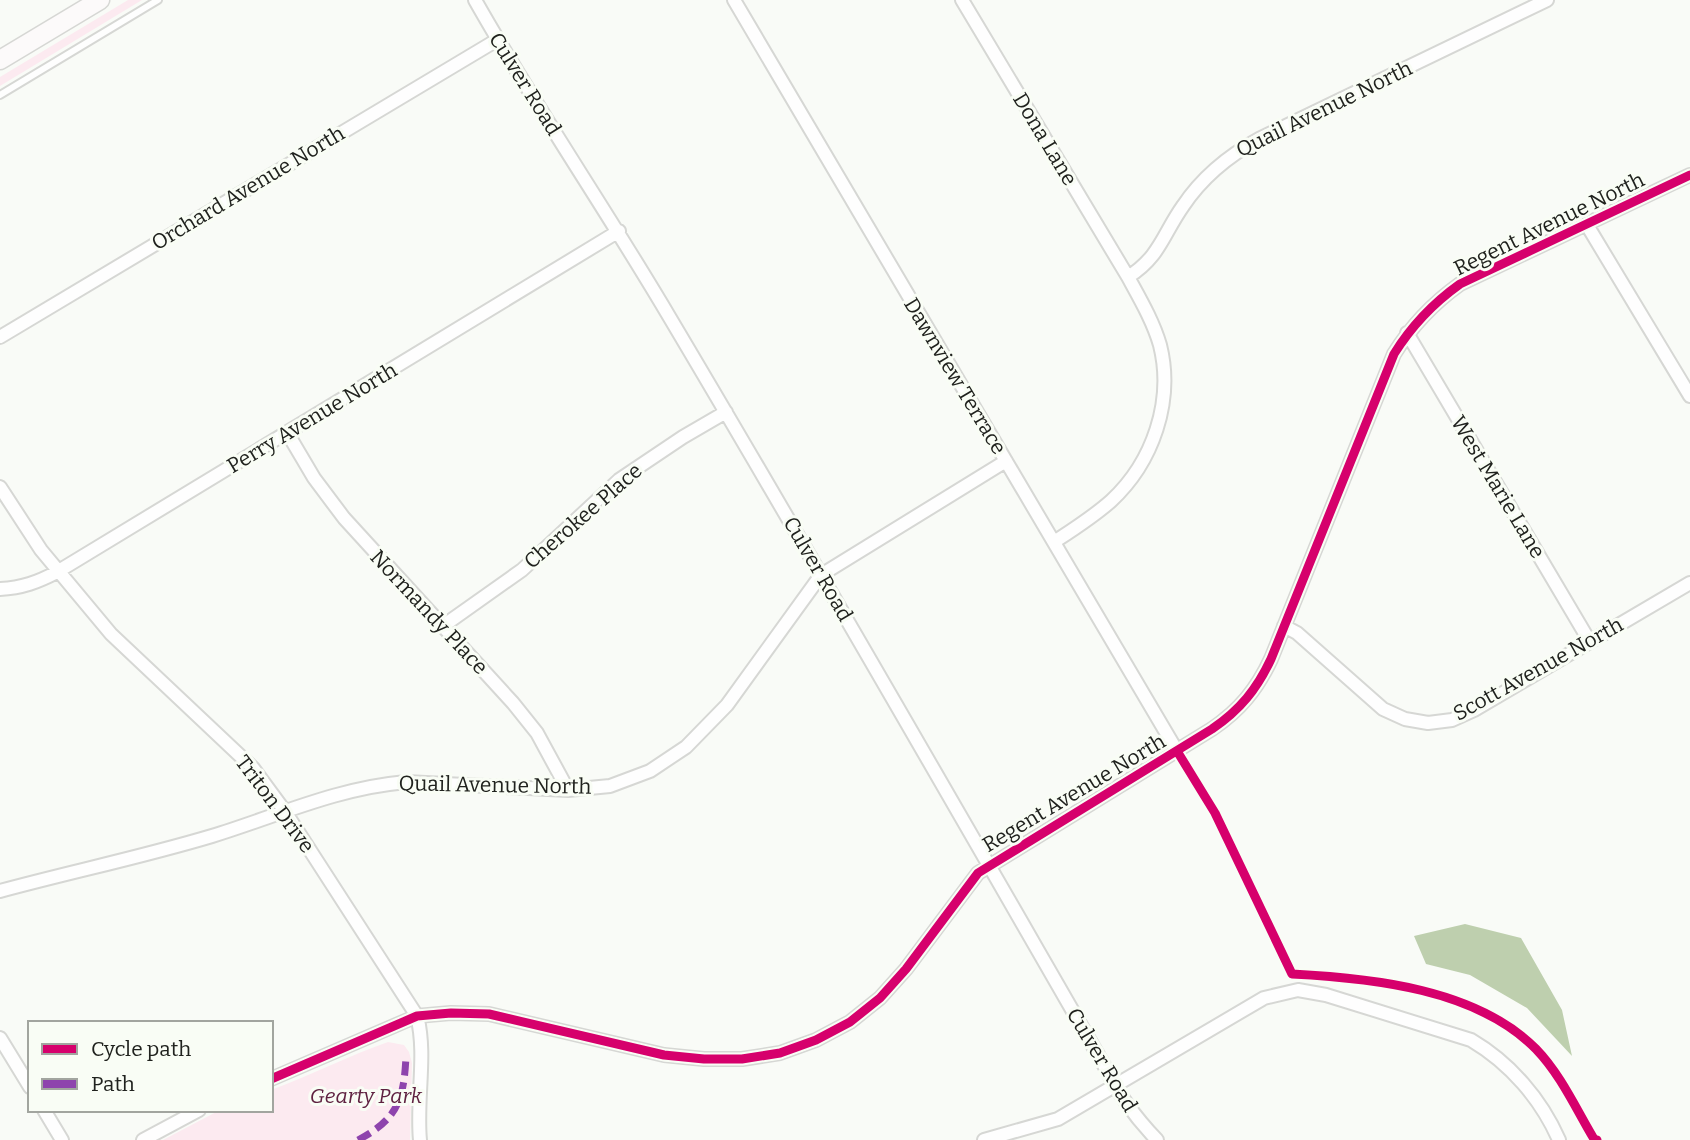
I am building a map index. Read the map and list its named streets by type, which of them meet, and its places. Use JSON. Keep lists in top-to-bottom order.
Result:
{
  "streets": {
    "street": [
      "Culver Road",
      "Quail Avenue North",
      "Dona Lane",
      "Orchard Avenue North",
      "Regent Avenue North",
      "Dawnview Terrace",
      "Perry Avenue North",
      "West Marie Lane",
      "Cherokee Place",
      "Normandy Place",
      "Scott Avenue North",
      "Triton Drive"
    ]
  },
  "crossings": [
    ["Culver Road", "Quail Avenue North"],
    ["Culver Road", "Orchard Avenue North"],
    ["Culver Road", "Regent Avenue North"],
    ["Culver Road", "Perry Avenue North"],
    ["Culver Road", "Cherokee Place"],
    ["Quail Avenue North", "Dona Lane"],
    ["Quail Avenue North", "Dawnview Terrace"],
    ["Quail Avenue North", "Normandy Place"],
    ["Quail Avenue North", "Triton Drive"],
    ["Regent Avenue North", "Dawnview Terrace"],
    ["Regent Avenue North", "West Marie Lane"],
    ["Regent Avenue North", "Scott Avenue North"],
    ["Regent Avenue North", "Triton Drive"],
    ["Perry Avenue North", "Normandy Place"],
    ["Perry Avenue North", "Triton Drive"],
    ["West Marie Lane", "Scott Avenue North"],
    ["Cherokee Place", "Normandy Place"]
  ],
  "parks": ["Gearty Park"],
  "legend": ["Cycle path", "Path"]
}
